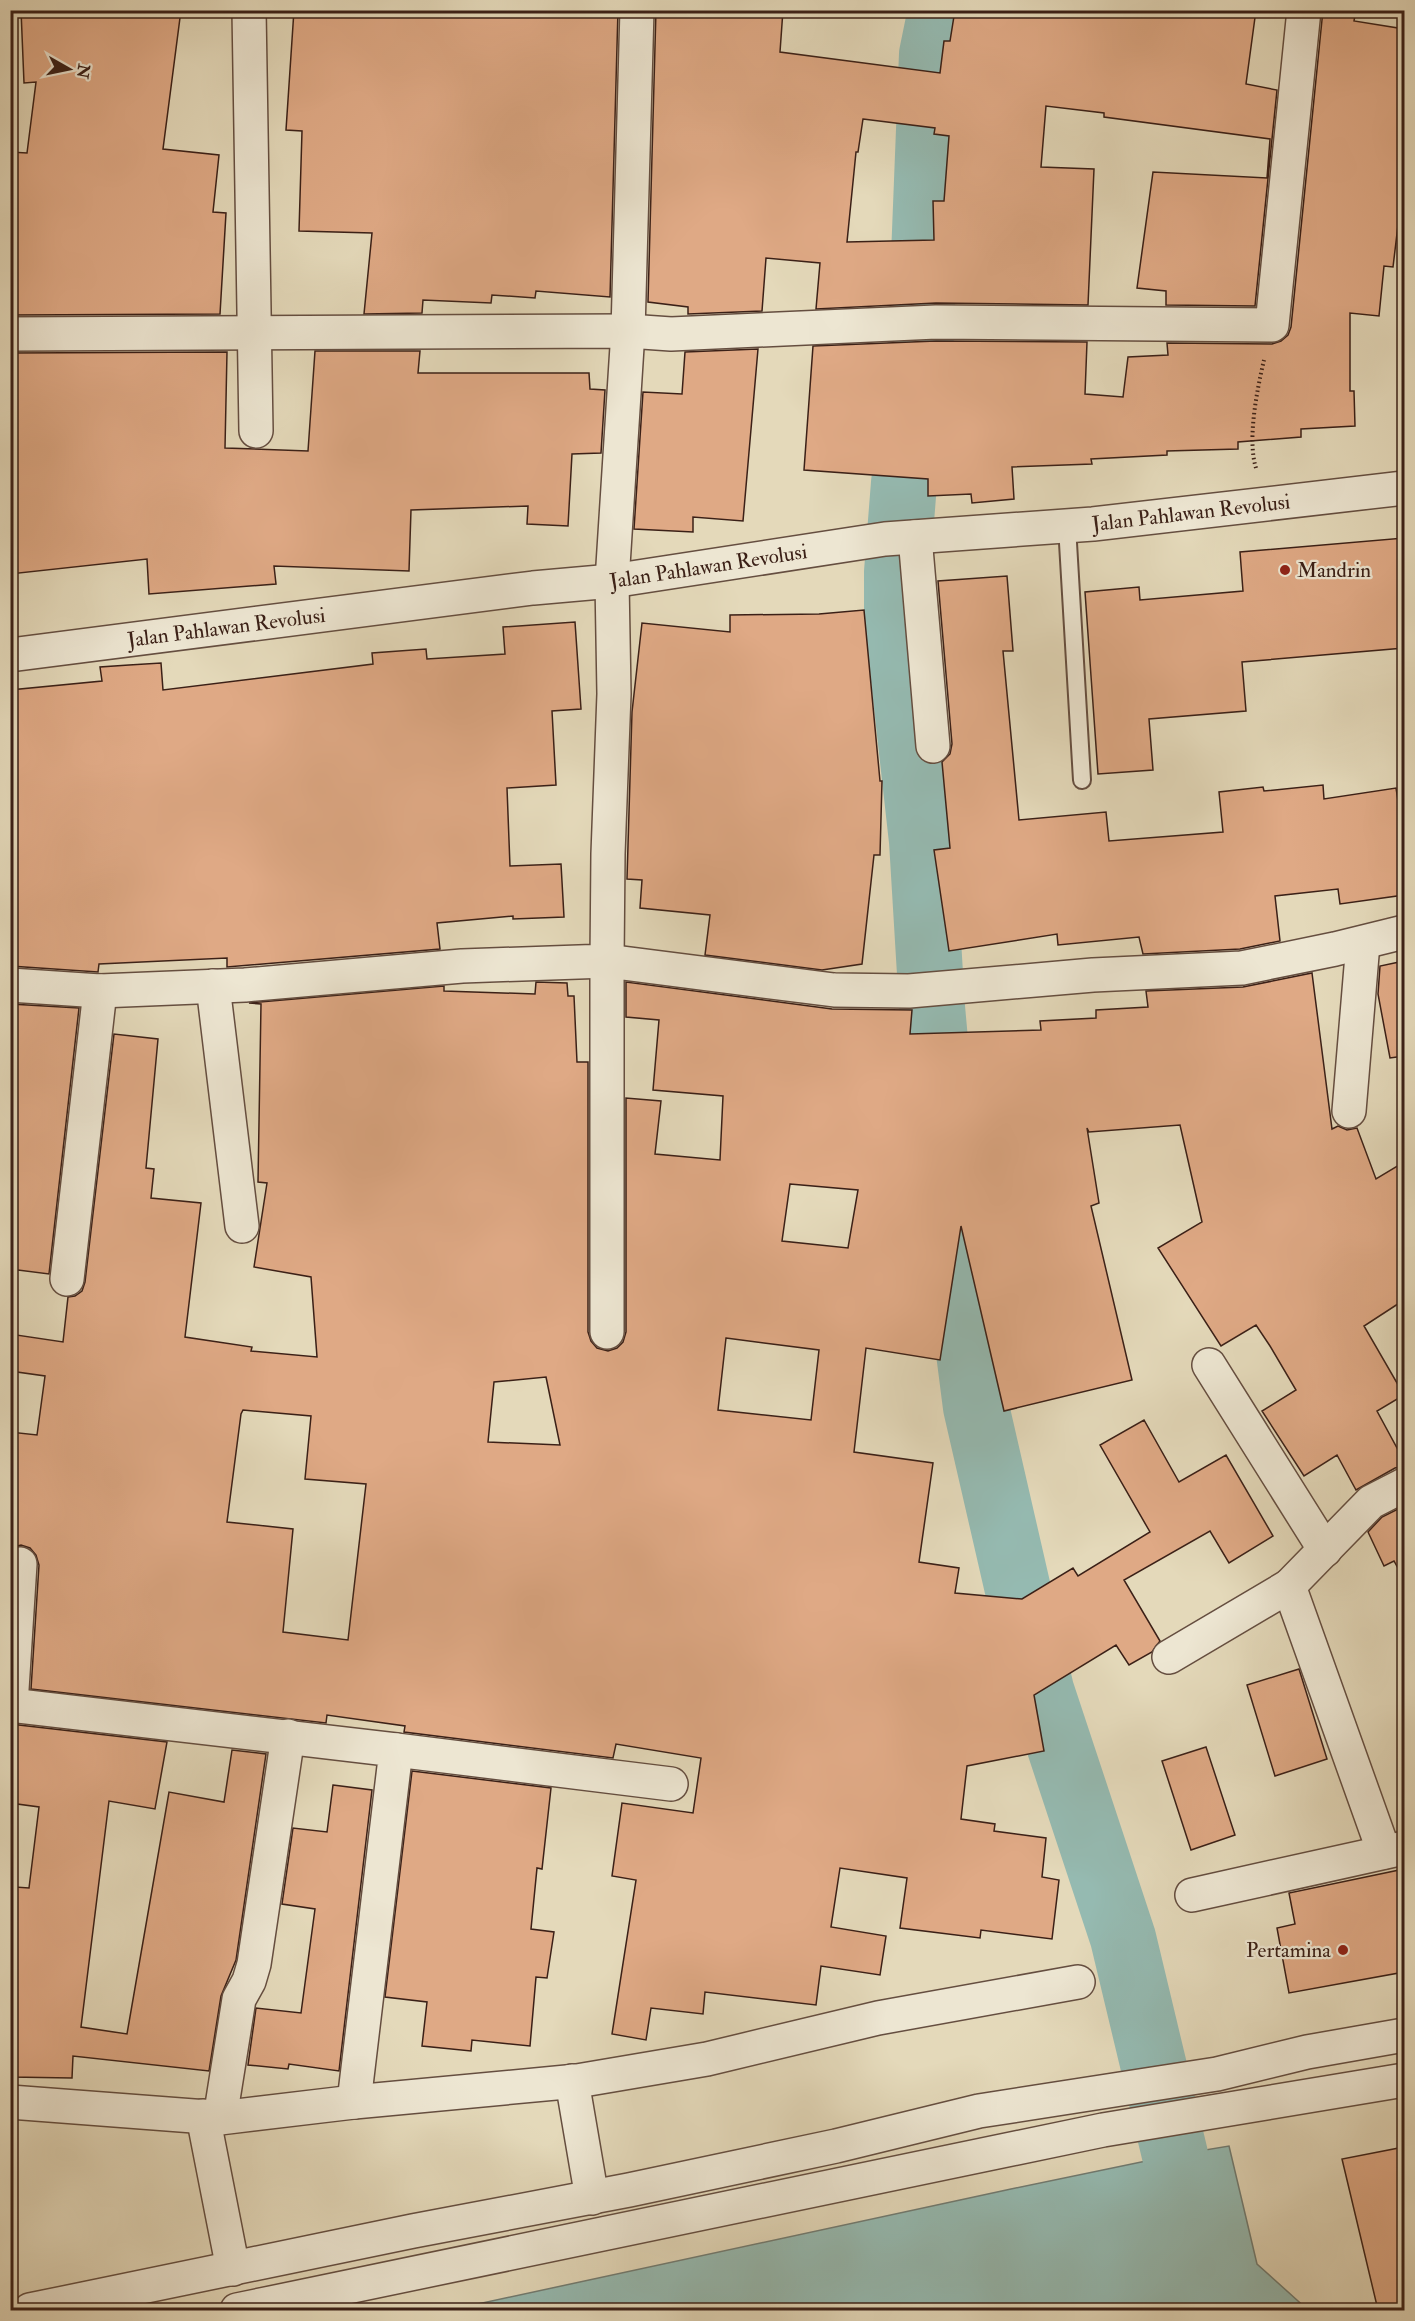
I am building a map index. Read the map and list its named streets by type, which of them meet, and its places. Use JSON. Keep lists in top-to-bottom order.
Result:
{
  "streets": {
    "street": ["Jalan Pahlawan Revolusi"]
  },
  "places": ["Mandrin", "Pertamina"],
  "north": "right"
}
